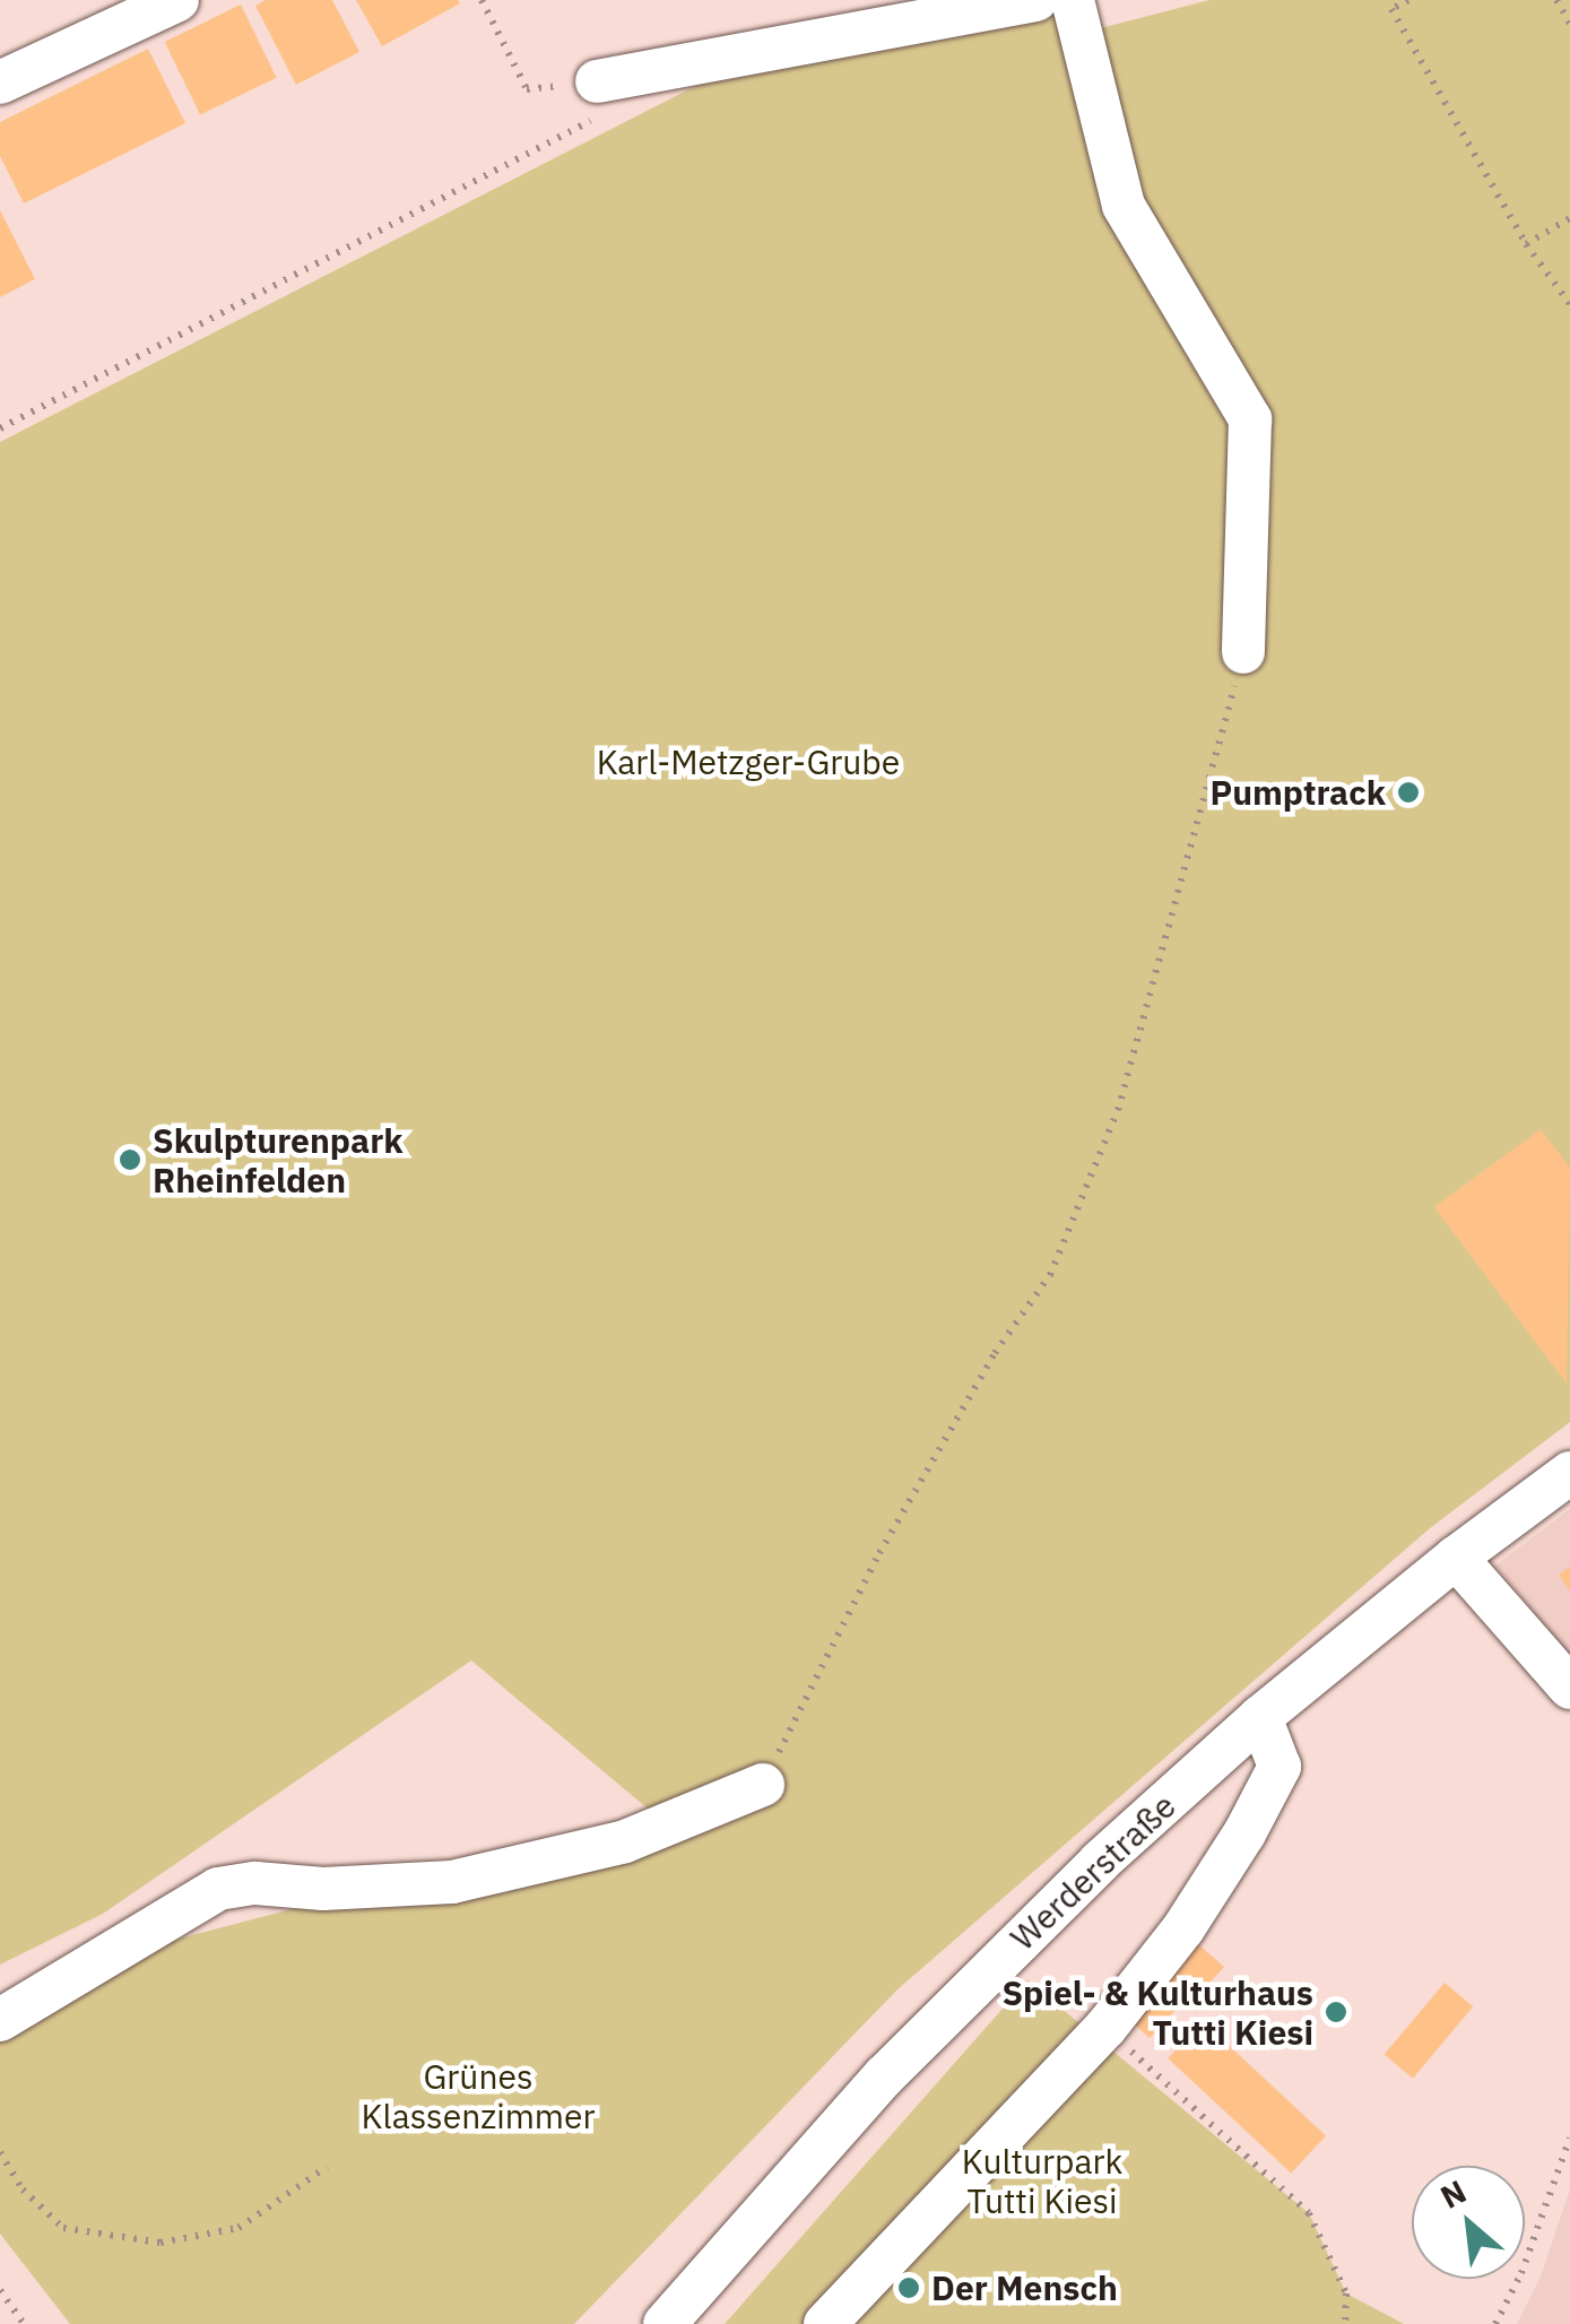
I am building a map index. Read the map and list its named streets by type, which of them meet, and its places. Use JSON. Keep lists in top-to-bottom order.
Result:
{
  "streets": {
    "street": ["Werderstraße"]
  },
  "parks": ["Karl-Metzger-Grube", "Grünes Klassenzimmer", "Kulturpark Tutti Kiesi"],
  "places": [
    "Pumptrack",
    "Skulpturenpark Rheinfelden",
    "Spiel- & Kulturhaus Tutti Kiesi",
    "Der Mensch"
  ],
  "north": "top left"
}
